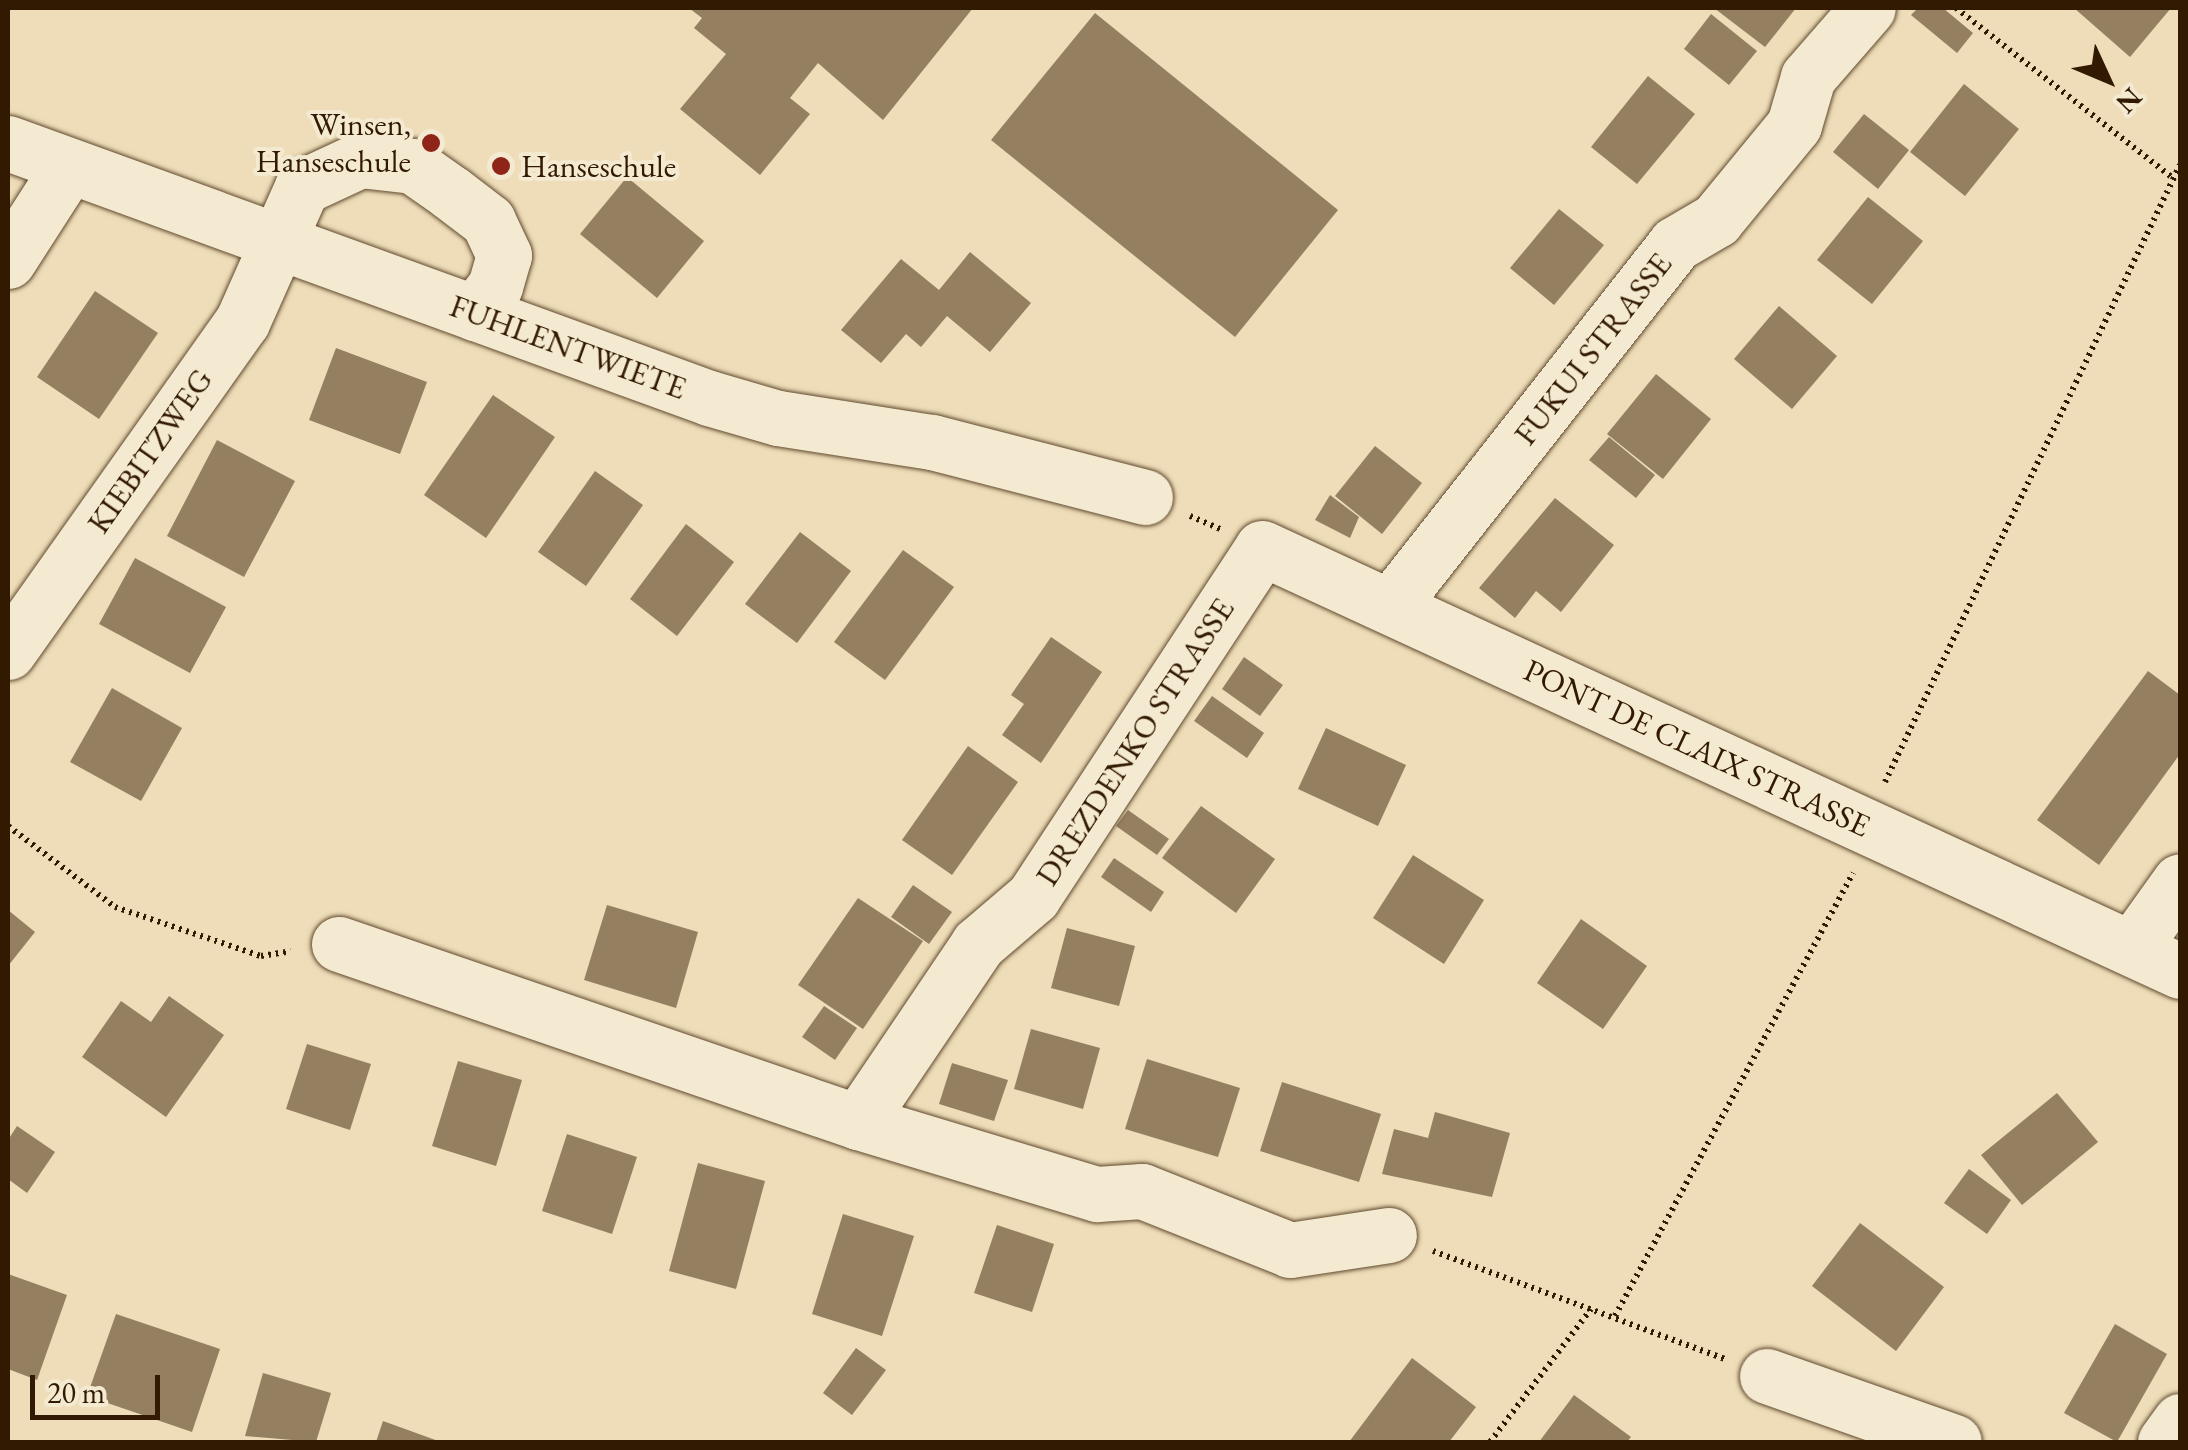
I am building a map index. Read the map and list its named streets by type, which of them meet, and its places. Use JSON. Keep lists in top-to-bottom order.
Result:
{
  "streets": {
    "street": [
      "FUHLENTWIETE",
      "FUKUI STRASSE",
      "KIEBITZWEG",
      "DREZDENKO STRASSE",
      "PONT DE CLAIX STRASSE"
    ]
  },
  "crossings": [
    ["FUHLENTWIETE", "KIEBITZWEG"],
    ["FUKUI STRASSE", "PONT DE CLAIX STRASSE"],
    ["DREZDENKO STRASSE", "PONT DE CLAIX STRASSE"]
  ],
  "places": ["Winsen, Hanseschule", "Hanseschule"],
  "scale_bar": "20 m",
  "north": "bottom right"
}
